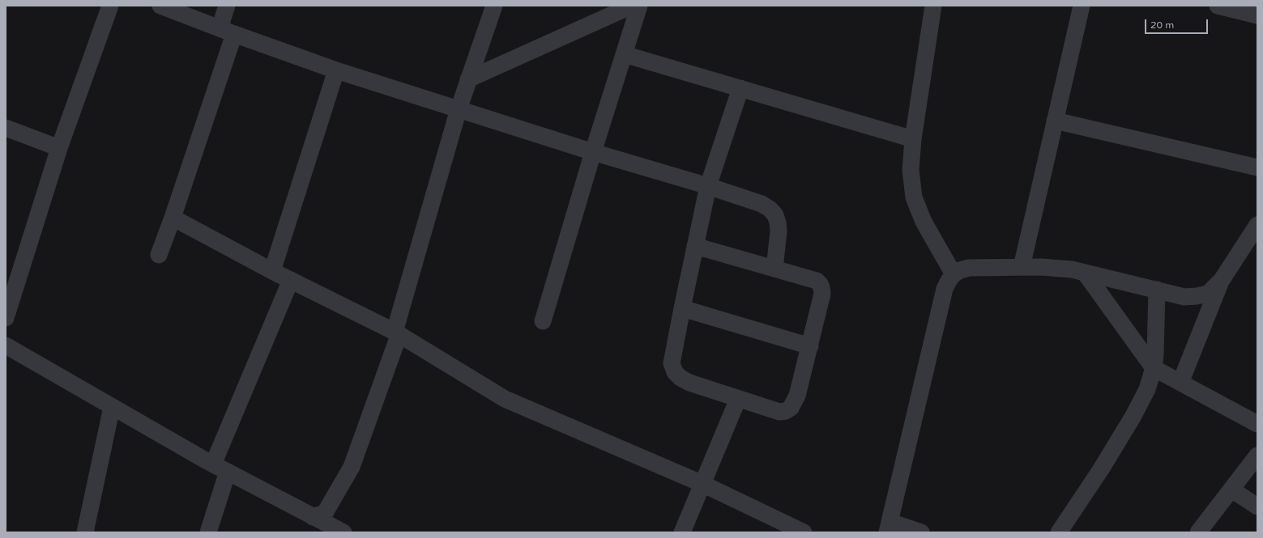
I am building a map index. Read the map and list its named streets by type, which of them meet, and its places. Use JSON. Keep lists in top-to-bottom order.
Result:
{
  "scale_bar": "20 m"
}
